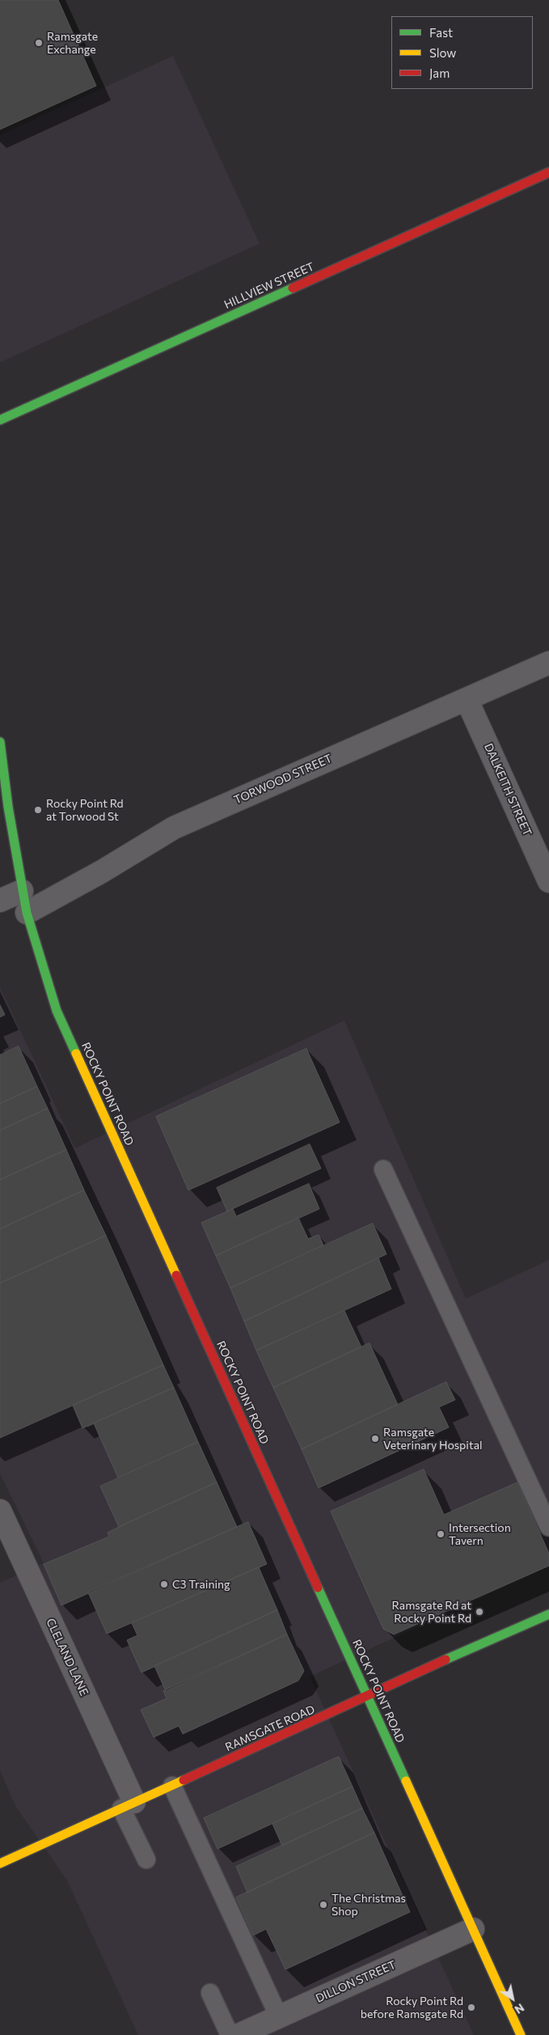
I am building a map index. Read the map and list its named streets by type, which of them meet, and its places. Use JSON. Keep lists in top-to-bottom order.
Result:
{
  "streets": {
    "main road": ["HILLVIEW STREET", "ROCKY POINT ROAD", "RAMSGATE ROAD"],
    "street": [
      "TORWOOD STREET",
      "DALKEITH STREET",
      "CLELAND LANE",
      "DILLON STREET"
    ]
  },
  "crossings": [
    ["TORWOOD STREET", "DALKEITH STREET"],
    ["TORWOOD STREET", "ROCKY POINT ROAD"],
    ["ROCKY POINT ROAD", "RAMSGATE ROAD"],
    ["ROCKY POINT ROAD", "DILLON STREET"],
    ["CLELAND LANE", "RAMSGATE ROAD"]
  ],
  "places": [
    "Ramsgate Exchange",
    "Rocky Point Rd at Torwood St",
    "Ramsgate Veterinary Hospital",
    "Intersection Tavern",
    "C3 Training",
    "Ramsgate Rd at Rocky Point Rd",
    "The Christmas Shop",
    "Rocky Point Rd before Ramsgate Rd"
  ],
  "legend": ["Fast", "Slow", "Jam"],
  "north": "bottom right"
}
